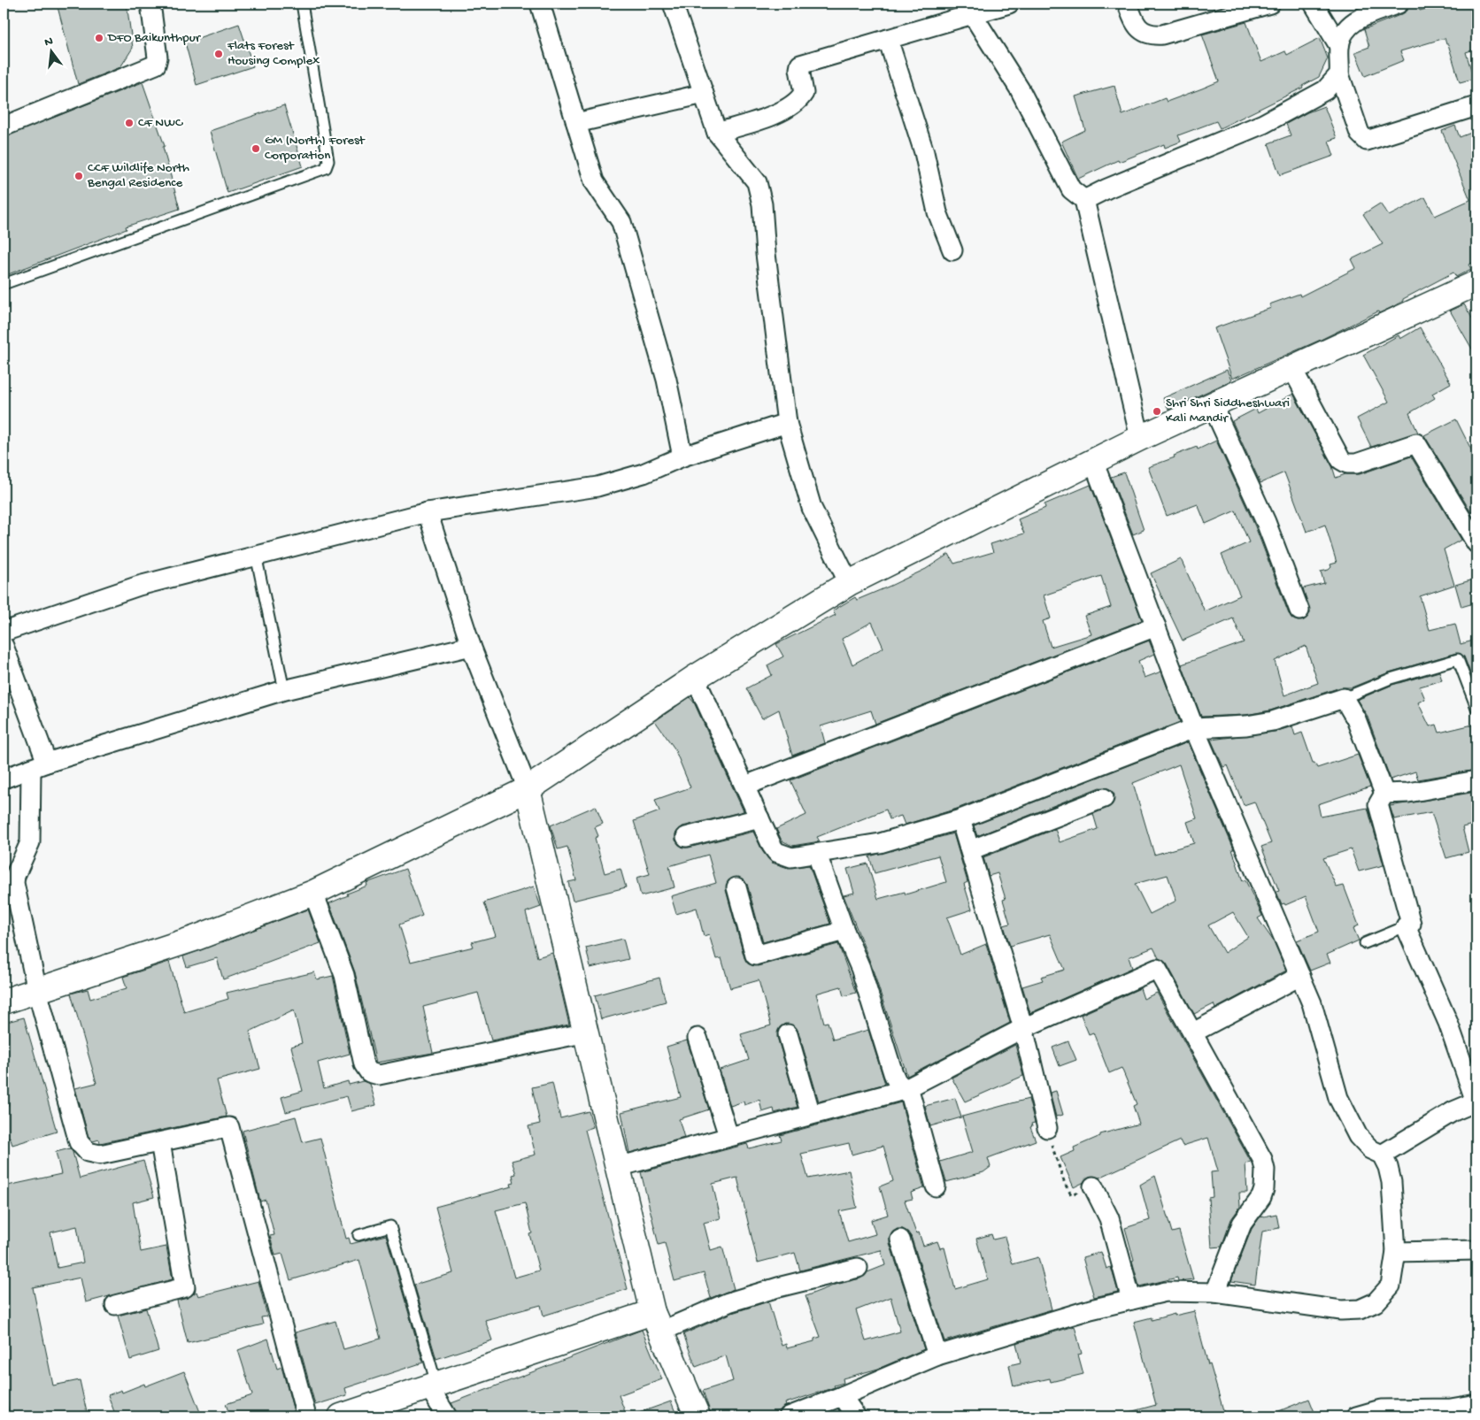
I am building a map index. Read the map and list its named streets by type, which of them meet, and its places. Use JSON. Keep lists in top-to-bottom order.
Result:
{
  "places": [
    "DFO Baikunthpur",
    "Flats Forest Housing Complex",
    "CF NWC",
    "GM (North) Forest Corporation",
    "CCF Wildlife North Bengal Residence",
    "Shri Shri Siddheshwari Kali Mandir"
  ],
  "north": "top"
}
